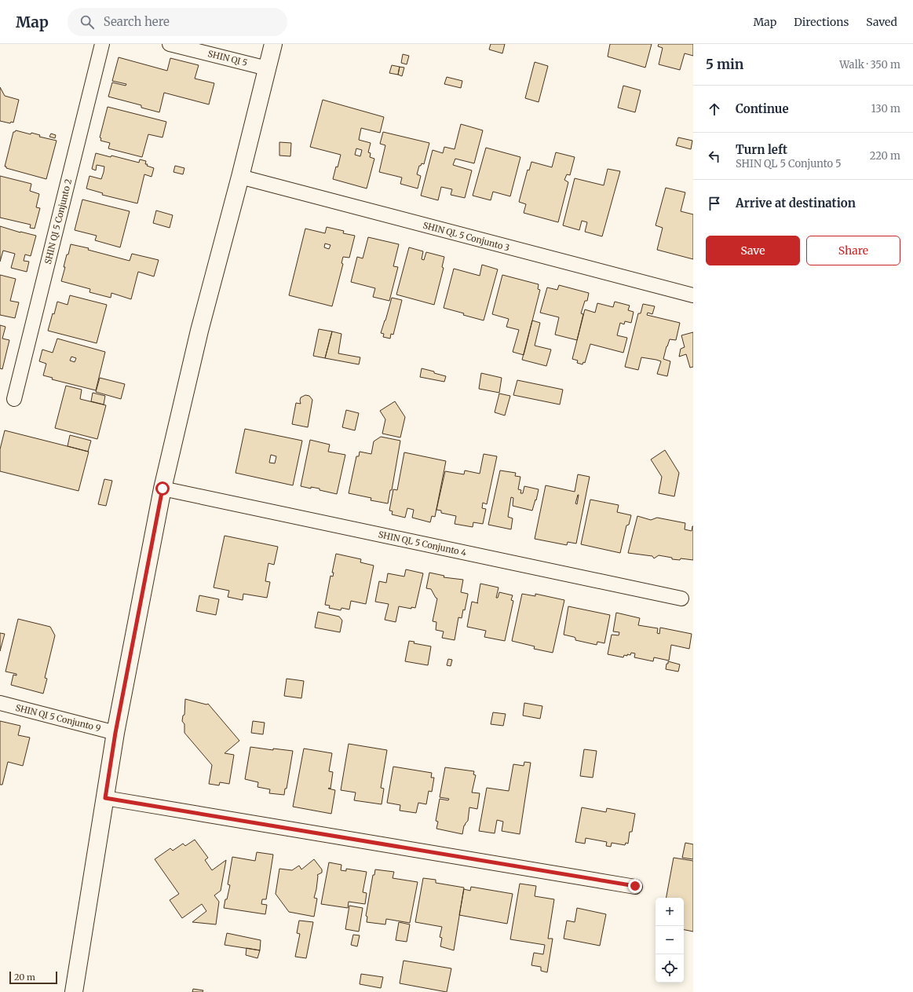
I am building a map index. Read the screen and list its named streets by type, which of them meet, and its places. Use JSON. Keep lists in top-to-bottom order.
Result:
{
  "streets": {
    "street": [
      "SHIN QI 5",
      "SHIN QI 5 Conjunto 2",
      "SHIN QL 5 Conjunto 3",
      "SHIN QL 5 Conjunto 4",
      "SHIN QI 5 Conjunto 9"
    ]
  },
  "scale_bar": "20 m",
  "page": {
    "header": "Map",
    "search": "Search here",
    "nav": ["Map", "Directions", "Saved"],
    "heading": ["5 min", "Walk · 350 m"],
    "list": [
      ["Continue", "130 m"],
      ["Turn left", "SHIN QL 5 Conjunto 5", "220 m"],
      "Arrive at destination"
    ],
    "buttons": ["Save", "Share"],
    "map_buttons": ["+", "−"],
    "scale": "20 m"
  }
}
